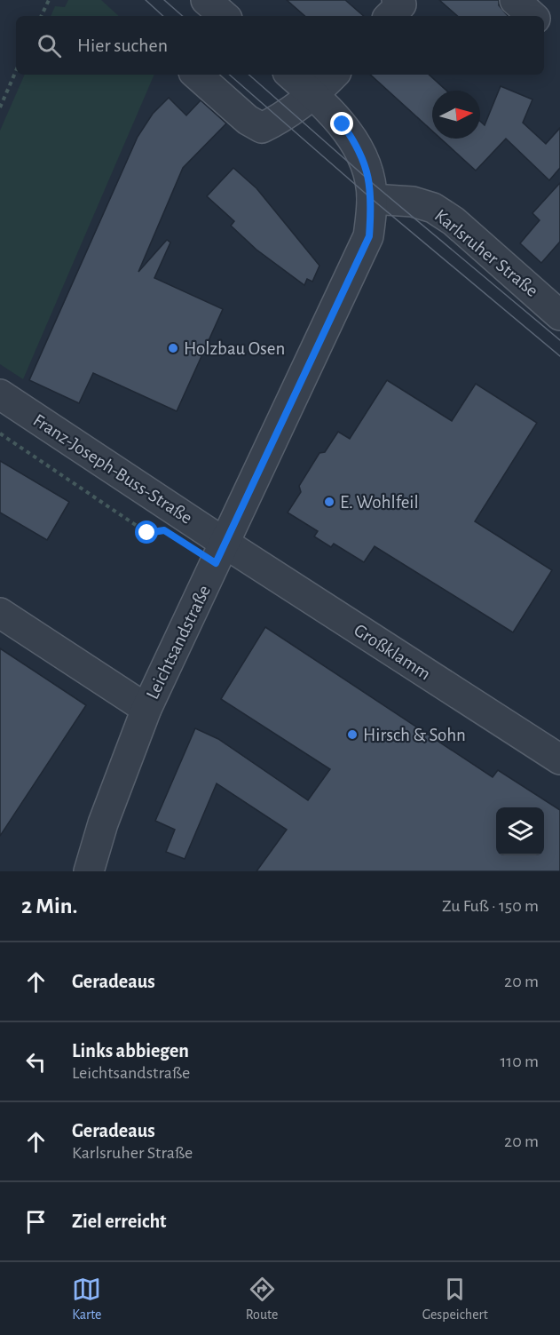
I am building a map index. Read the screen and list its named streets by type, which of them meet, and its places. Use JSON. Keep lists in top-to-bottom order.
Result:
{
  "streets": {
    "street": [
      "Karlsruher Straße",
      "Franz-Joseph-Buss-Straße",
      "Leichtsandstraße",
      "Großklamm"
    ]
  },
  "crossings": [
    ["Karlsruher Straße", "Leichtsandstraße"],
    ["Franz-Joseph-Buss-Straße", "Leichtsandstraße"],
    ["Franz-Joseph-Buss-Straße", "Großklamm"],
    ["Leichtsandstraße", "Großklamm"]
  ],
  "places": ["Holzbau Osen", "E. Wohlfeil", "Hirsch & Sohn"],
  "north": "right",
  "page": {
    "search": "Hier suchen",
    "heading": ["2 Min.", "Zu Fuß · 150 m"],
    "list": [
      ["Geradeaus", "20 m"],
      ["Links abbiegen", "Leichtsandstraße", "110 m"],
      ["Geradeaus", "Karlsruher Straße", "20 m"],
      "Ziel erreicht"
    ],
    "nav": ["Karte", "Route", "Gespeichert"]
  }
}
